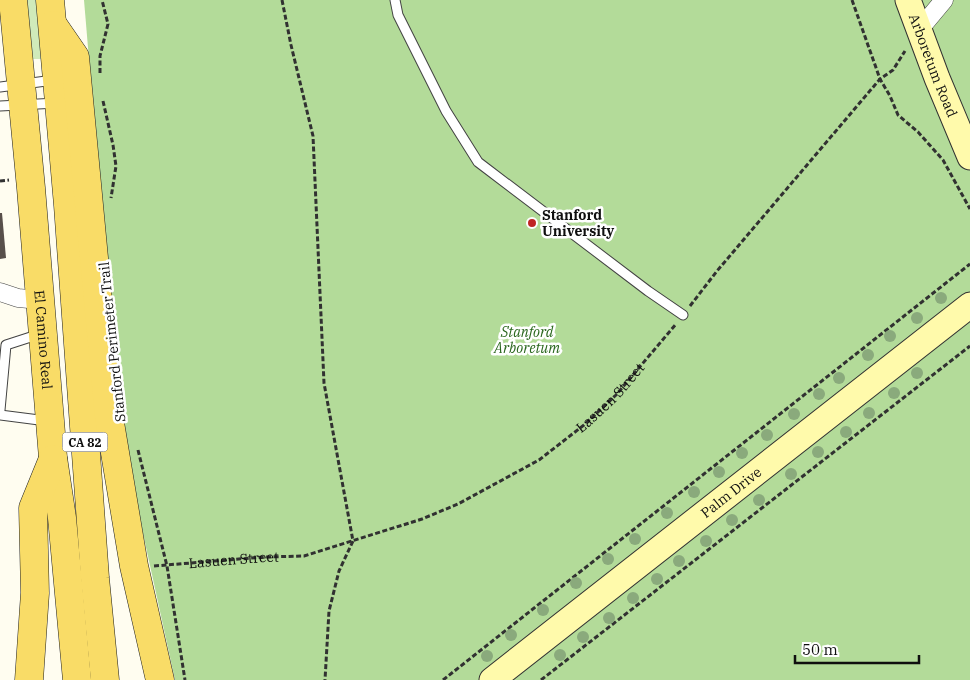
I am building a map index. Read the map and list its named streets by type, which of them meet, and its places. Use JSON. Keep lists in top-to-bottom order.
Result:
{
  "streets": {
    "main road": [
      "Arboretum Road",
      "El Camino Real",
      "CA 82",
      "Palm Drive"
    ],
    "path": ["Lasuen Street"]
  },
  "crossings": [
    ["Arboretum Road", "Lasuen Street"]
  ],
  "parks": ["Stanford Arboretum"],
  "places": ["Stanford University"],
  "scale_bar": "50 m"
}
